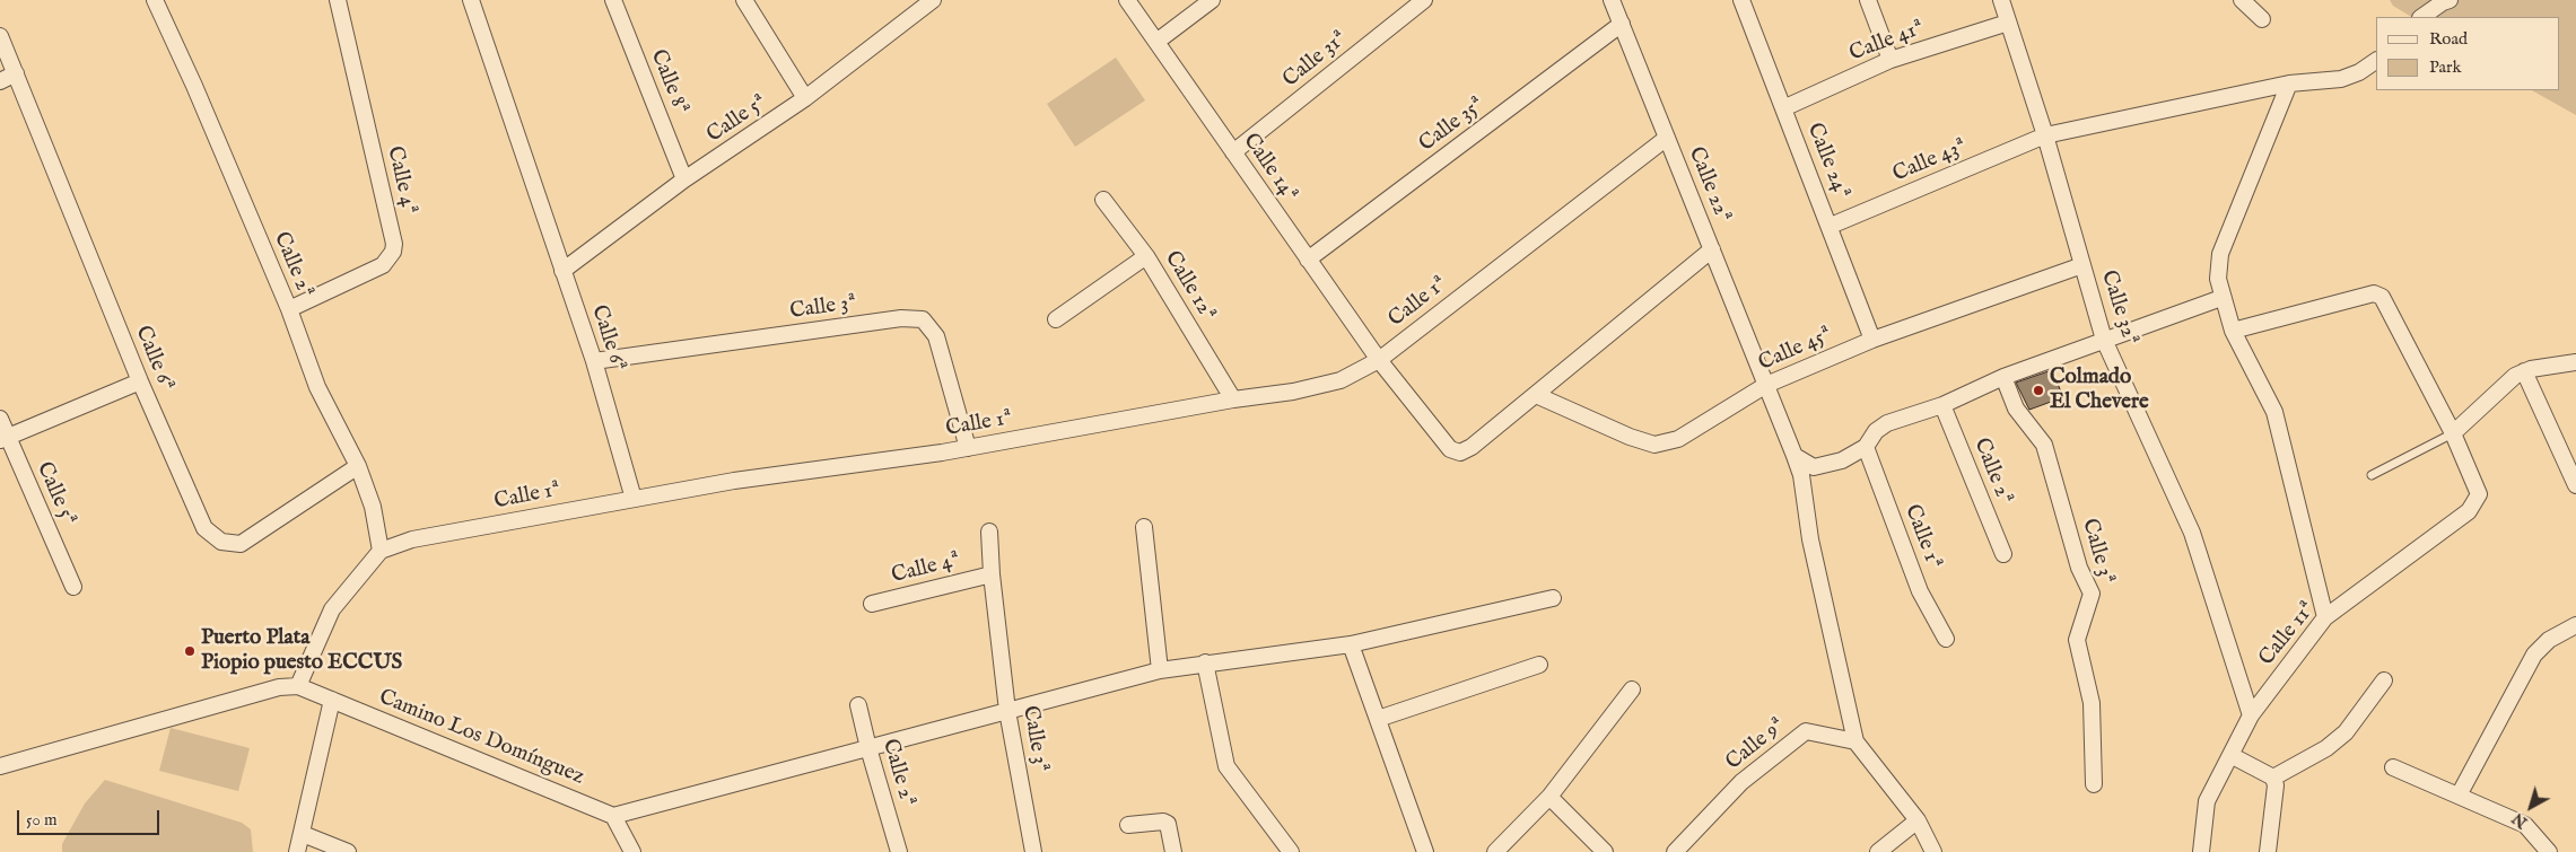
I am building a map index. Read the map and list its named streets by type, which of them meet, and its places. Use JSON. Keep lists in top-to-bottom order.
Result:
{
  "streets": {
    "street": [
      "Calle 41ª",
      "Calle 31ª",
      "Calle 8ª",
      "Calle 5ª",
      "Calle 35ª",
      "Calle 24ª",
      "Calle 43ª",
      "Calle 14ª",
      "Calle 4ª",
      "Calle 22ª",
      "Calle 2ª",
      "Calle 12ª",
      "Calle 1ª",
      "Calle 3ª",
      "Calle 32ª",
      "Calle 6ª",
      "Calle 45ª",
      "Calle 11ª",
      "Camino Los Domínguez",
      "Calle 9ª"
    ]
  },
  "crossings": [
    ["Calle 41ª", "Calle 24ª"],
    ["Calle 41ª", "Calle 32ª"],
    ["Calle 31ª", "Calle 14ª"],
    ["Calle 8ª", "Calle 5ª"],
    ["Calle 5ª", "Calle 6ª"],
    ["Calle 35ª", "Calle 14ª"],
    ["Calle 35ª", "Calle 22ª"],
    ["Calle 24ª", "Calle 43ª"],
    ["Calle 24ª", "Calle 45ª"],
    ["Calle 43ª", "Calle 32ª"],
    ["Calle 14ª", "Calle 1ª"],
    ["Calle 14ª", "Calle 45ª"],
    ["Calle 4ª", "Calle 2ª"],
    ["Calle 4ª", "Calle 3ª"],
    ["Calle 22ª", "Calle 1ª"],
    ["Calle 22ª", "Calle 45ª"],
    ["Calle 22ª", "Calle 9ª"],
    ["Calle 2ª", "Calle 1ª"],
    ["Calle 2ª", "Calle 6ª"],
    ["Calle 12ª", "Calle 1ª"],
    ["Calle 1ª", "Calle 3ª"],
    ["Calle 1ª", "Calle 6ª"],
    ["Calle 3ª", "Calle 6ª"],
    ["Calle 32ª", "Calle 45ª"],
    ["Calle 32ª", "Calle 11ª"]
  ],
  "places": ["Colmado El Chevere", "Puerto Plata Piopio puesto ECCUS"],
  "legend": ["Road", "Park"],
  "scale_bar": "50 m",
  "north": "bottom left"
}
